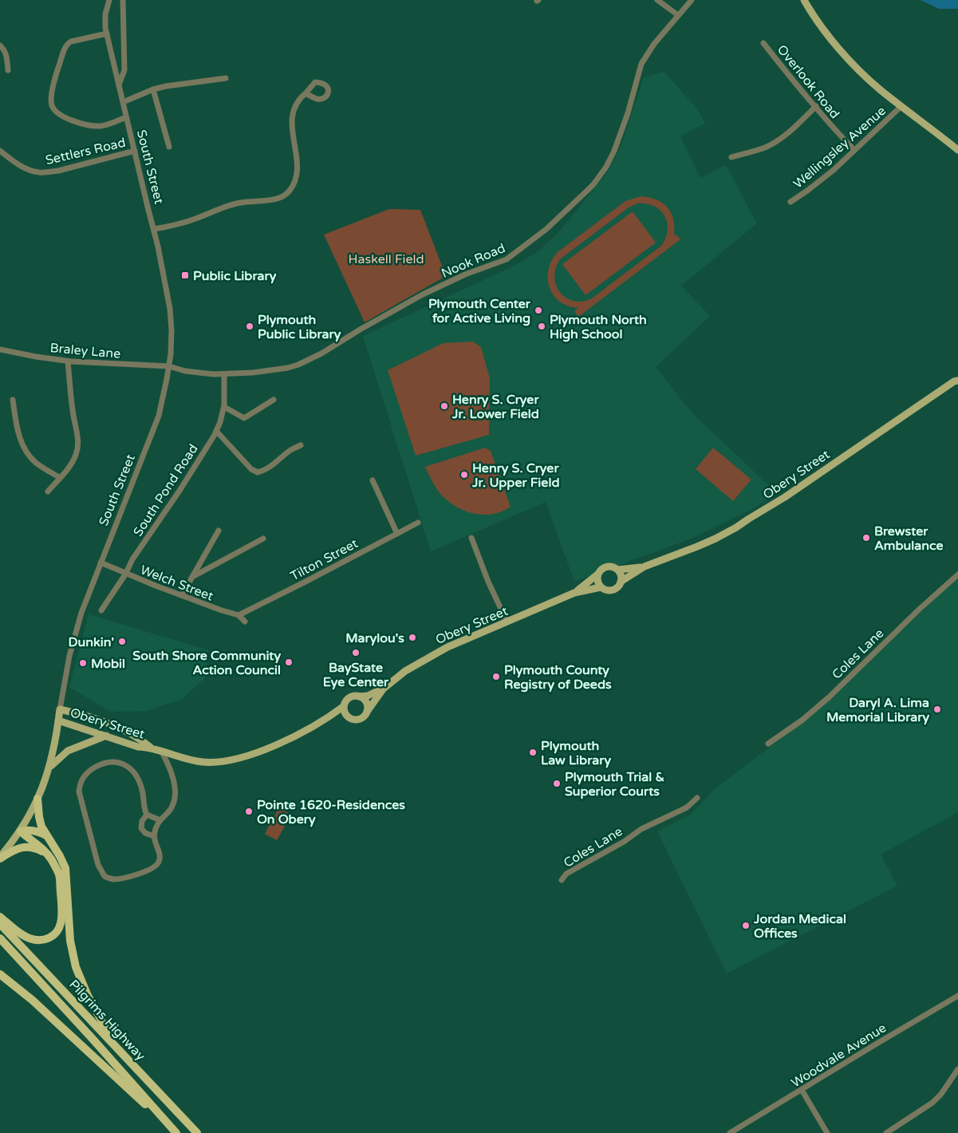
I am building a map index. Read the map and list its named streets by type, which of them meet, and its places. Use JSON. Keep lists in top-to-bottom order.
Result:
{
  "streets": {
    "highway": ["Pilgrims Highway"],
    "main road": ["South Street", "Obery Street"],
    "street": [
      "Overlook Road",
      "Wellingsley Avenue",
      "Settlers Road",
      "Nook Road",
      "Braley Lane",
      "South Pond Road",
      "Tilton Street",
      "Welch Street",
      "Coles Lane",
      "Woodvale Avenue"
    ]
  },
  "crossings": [
    ["Overlook Road", "Wellingsley Avenue"],
    ["Settlers Road", "South Street"],
    ["South Street", "Nook Road"],
    ["South Street", "Braley Lane"],
    ["South Street", "Obery Street"],
    ["South Street", "Welch Street"],
    ["Nook Road", "Braley Lane"],
    ["Nook Road", "South Pond Road"],
    ["South Pond Road", "Welch Street"],
    ["Tilton Street", "Welch Street"]
  ],
  "parks": ["Haskell Field"],
  "places": {
    "transit": ["Public Library"],
    "other": [
      "Plymouth Center for Active Living",
      "Plymouth Public Library",
      "Plymouth North High School",
      "Henry S. Cryer Jr. Lower Field",
      "Henry S. Cryer Jr. Upper Field",
      "Brewster Ambulance",
      "Marylou's",
      "Dunkin'",
      "BayState Eye Center",
      "South Shore Community Action Council",
      "Mobil",
      "Plymouth County Registry of Deeds",
      "Daryl A. Lima Memorial Library",
      "Plymouth Law Library",
      "Plymouth Trial & Superior Courts",
      "Pointe 1620-Residences On Obery",
      "Jordan Medical Offices"
    ]
  }
}
